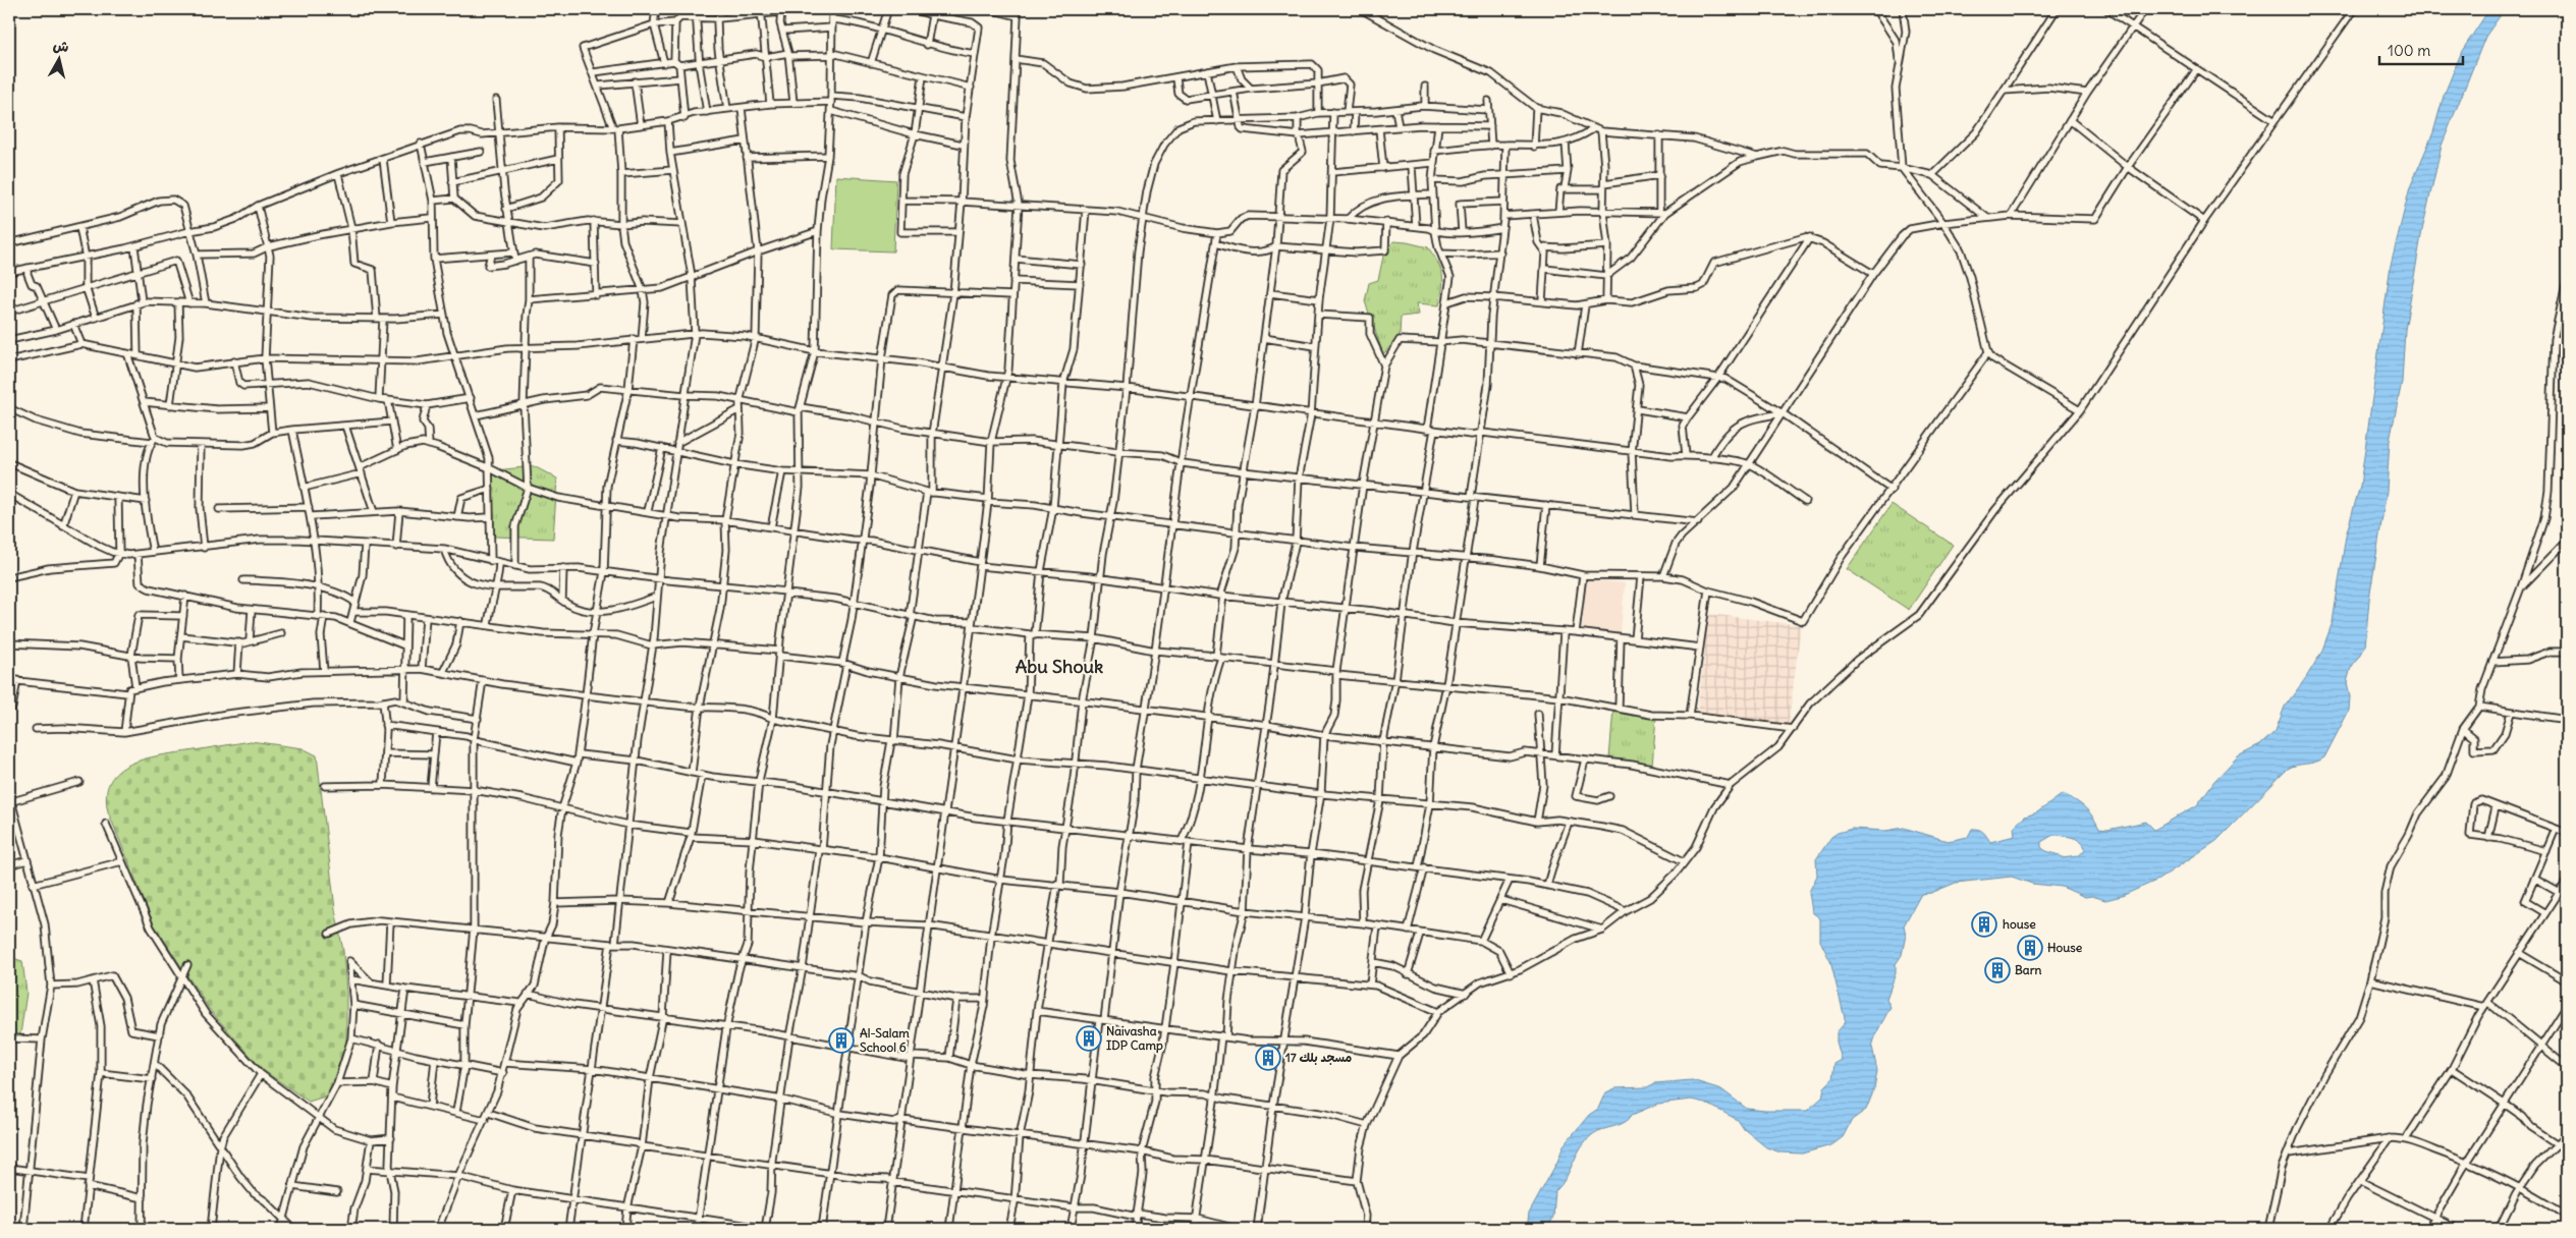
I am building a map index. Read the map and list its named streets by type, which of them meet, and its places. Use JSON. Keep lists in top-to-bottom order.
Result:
{
  "districts": ["Abu Shouk"],
  "places": {
    "building": [
      "house",
      "House",
      "Barn",
      "Naivasha IDP Camp",
      "Al-Salam School 6",
      "مسجد بلك 17"
    ]
  },
  "scale_bar": "100 m",
  "north": "top"
}
